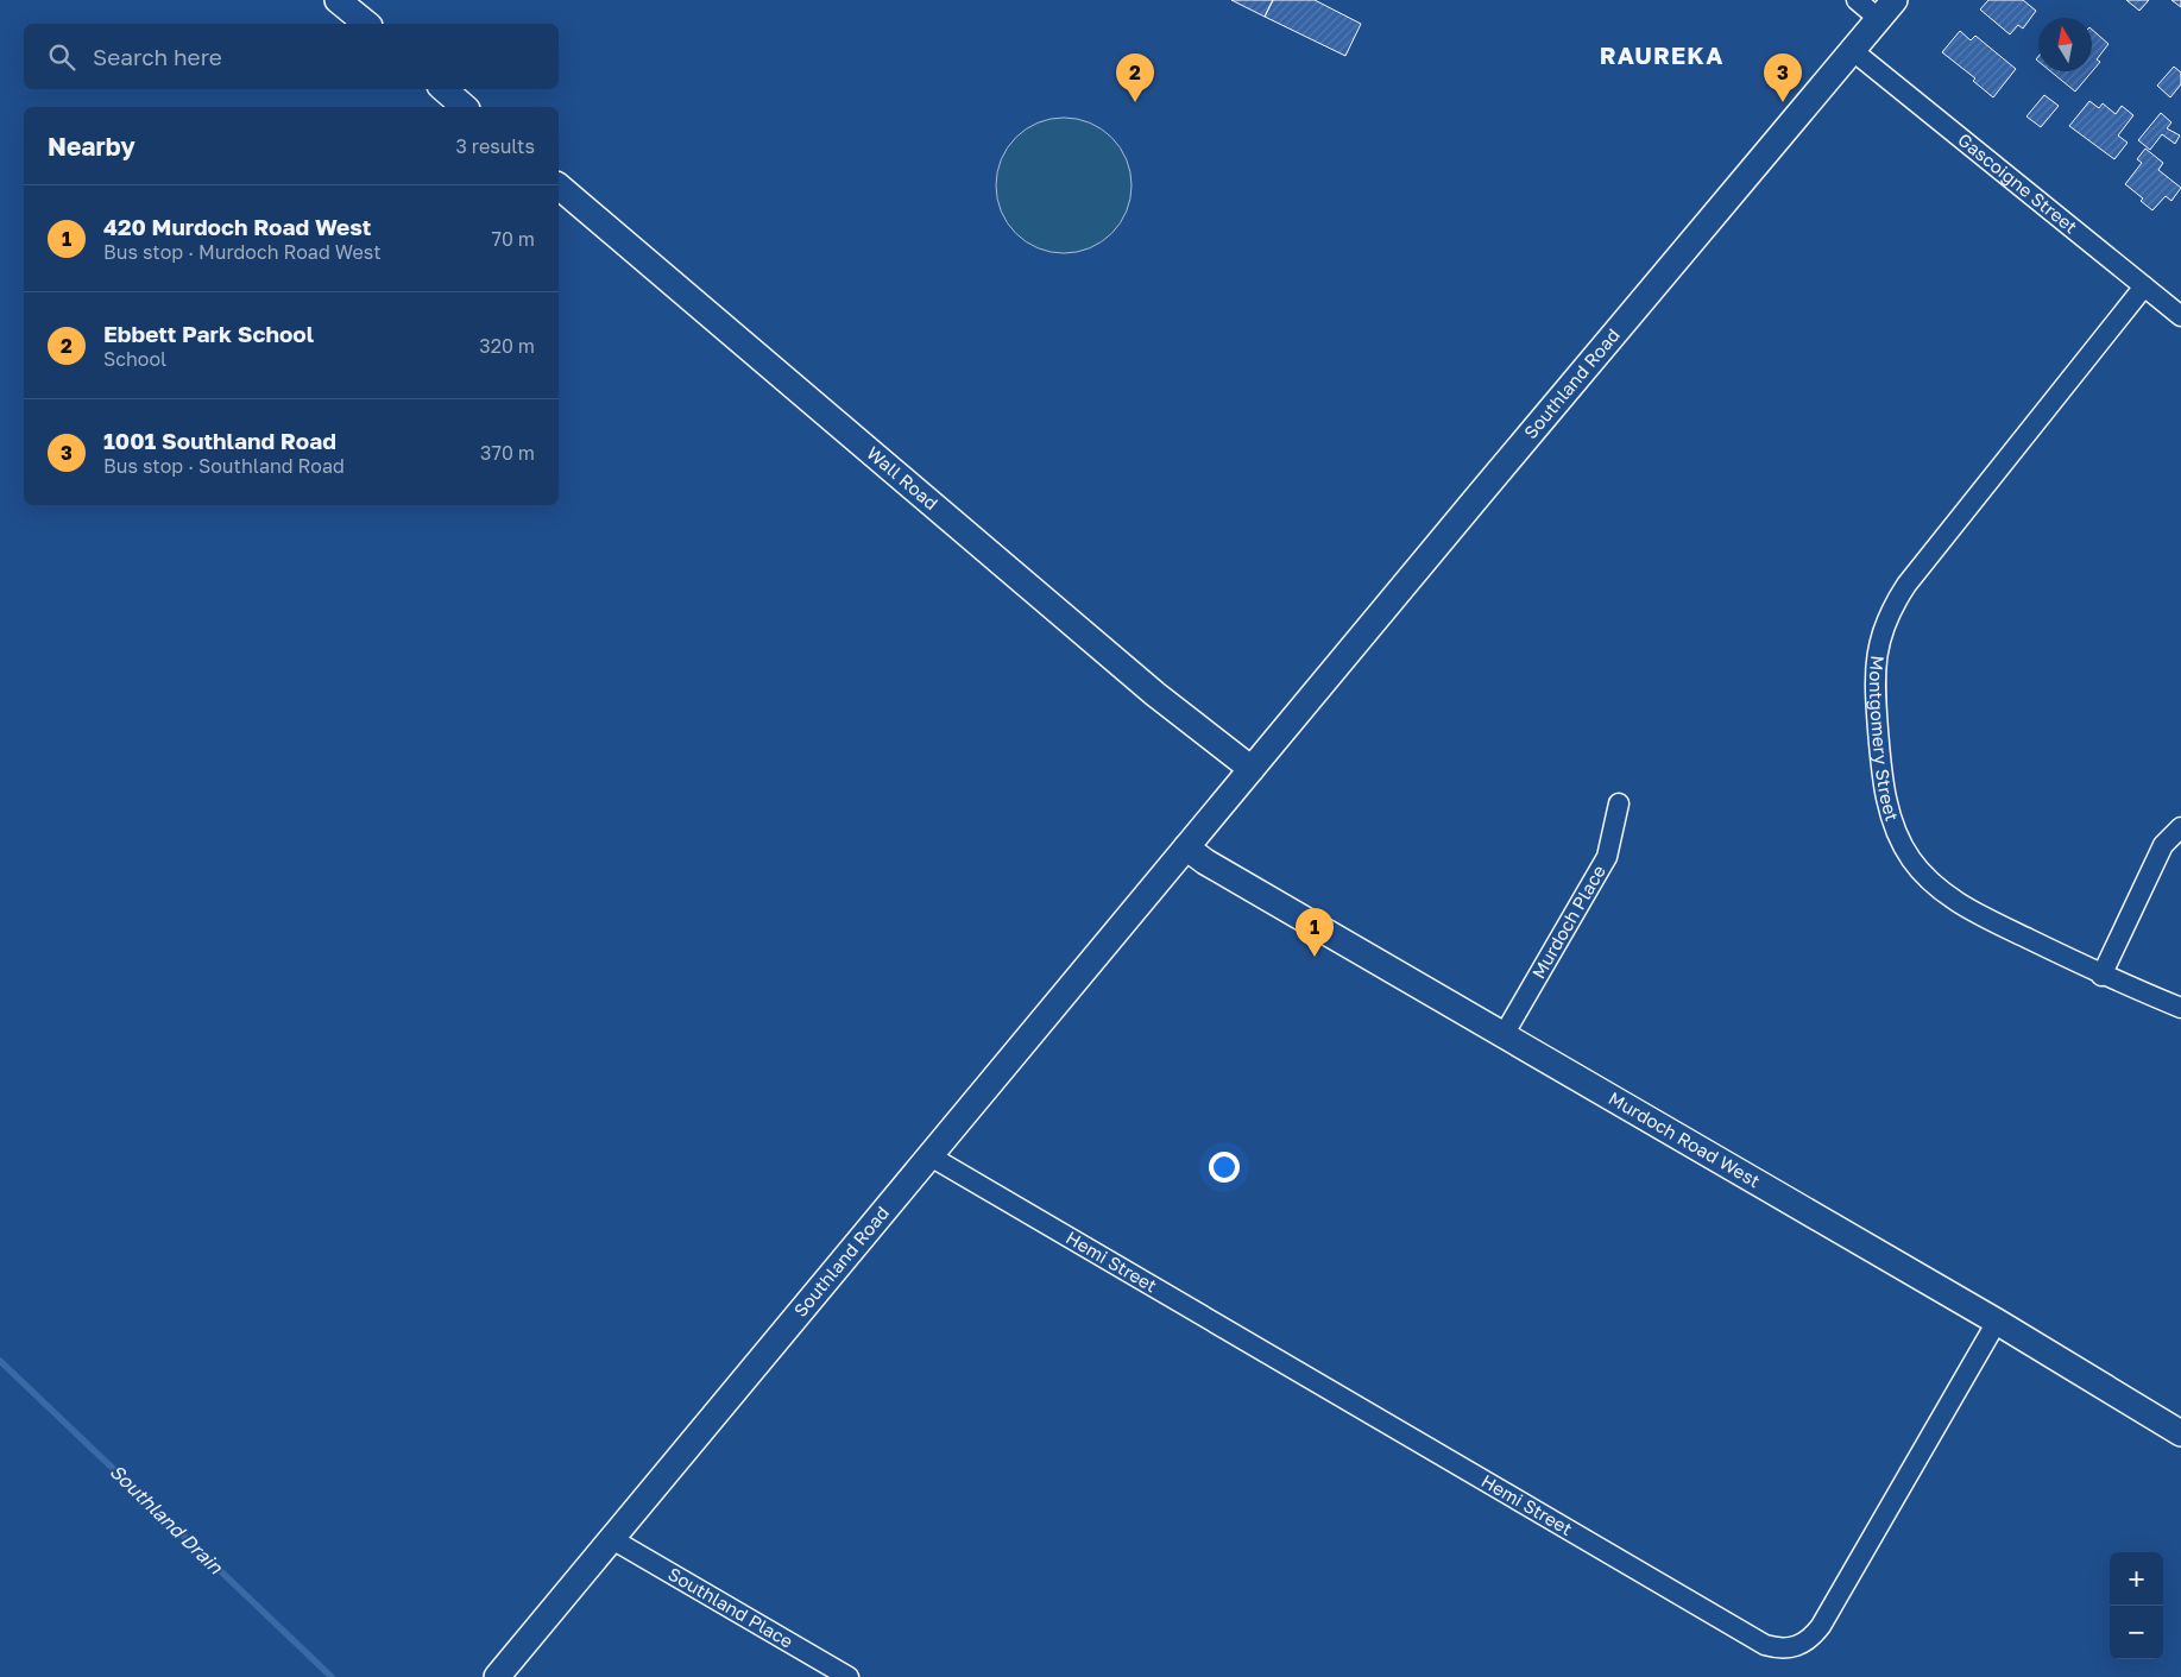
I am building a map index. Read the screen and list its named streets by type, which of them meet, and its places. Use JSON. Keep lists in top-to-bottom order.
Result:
{
  "streets": {
    "street": [
      "Gascoigne Street",
      "Southland Road",
      "Wall Road",
      "Montgomery Street",
      "Murdoch Place",
      "Murdoch Road West",
      "Hemi Street",
      "Southland Place"
    ]
  },
  "crossings": [
    ["Gascoigne Street", "Southland Road"],
    ["Gascoigne Street", "Montgomery Street"],
    ["Southland Road", "Wall Road"],
    ["Southland Road", "Murdoch Road West"],
    ["Southland Road", "Hemi Street"],
    ["Southland Road", "Southland Place"],
    ["Murdoch Place", "Murdoch Road West"],
    ["Murdoch Road West", "Hemi Street"]
  ],
  "districts": ["RAUREKA"],
  "water": ["Southland Drain"],
  "north": "top",
  "page": {
    "search": "Search here",
    "pins": ["2", "3", "1"],
    "heading": ["Nearby", "3 results"],
    "list": [
      {
        "mark": "1",
        "name": "420 Murdoch Road West",
        "note": "Bus stop · Murdoch Road West",
        "value": "70 m"
      },
      {
        "mark": "2",
        "name": "Ebbett Park School",
        "note": "School",
        "value": "320 m"
      },
      {
        "mark": "3",
        "name": "1001 Southland Road",
        "note": "Bus stop · Southland Road",
        "value": "370 m"
      }
    ],
    "map_buttons": ["+", "−"]
  }
}
